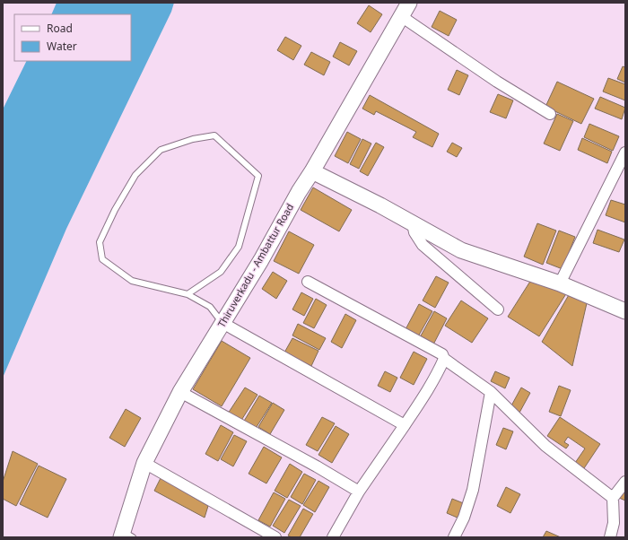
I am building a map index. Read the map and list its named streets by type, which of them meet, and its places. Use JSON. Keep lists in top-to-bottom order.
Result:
{
  "streets": {
    "main road": ["Thiruverkadu - Ambattur Road"]
  },
  "legend": ["Road", "Water"]
}
